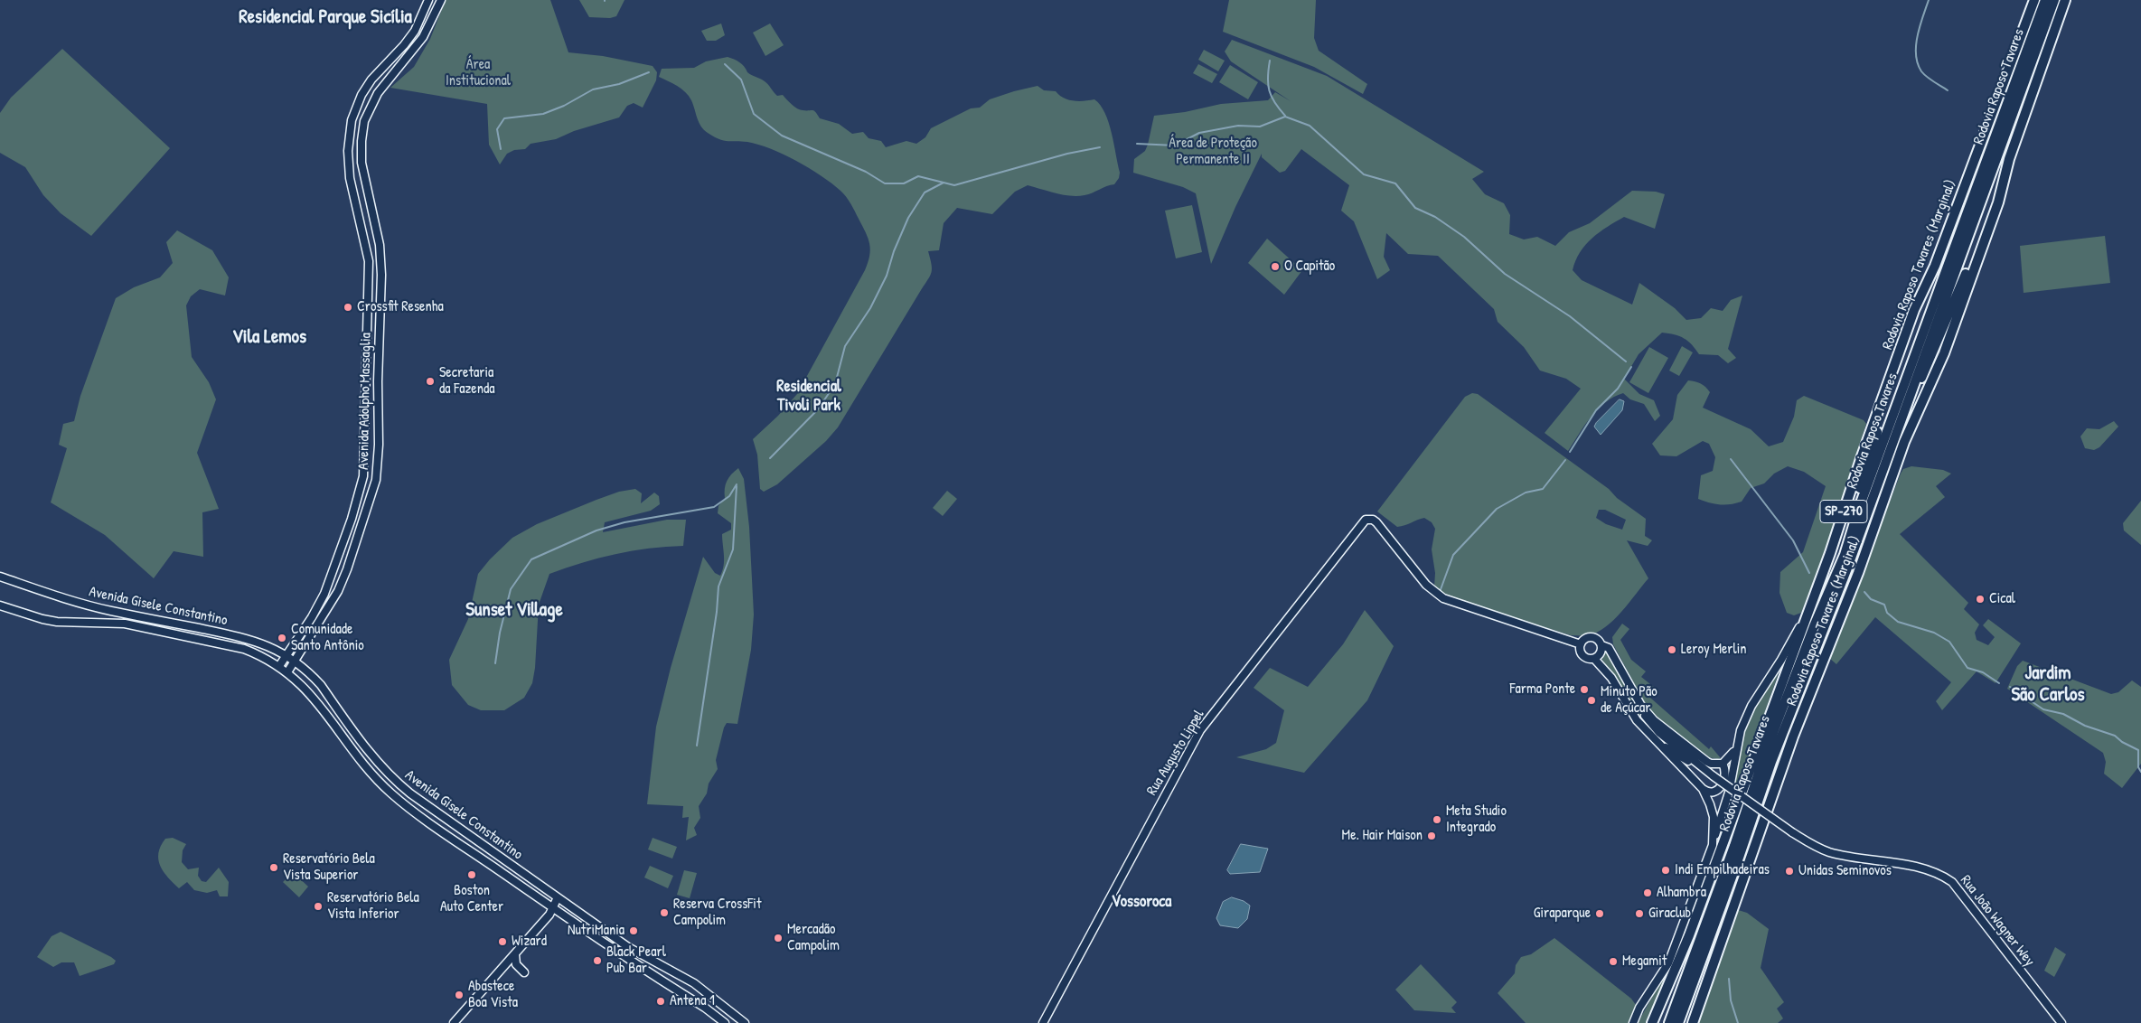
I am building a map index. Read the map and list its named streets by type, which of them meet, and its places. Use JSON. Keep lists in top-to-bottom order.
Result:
{
  "streets": {
    "highway": ["Rodovia Raposo Tavares", "Rodovia Raposo Tavares (Marginal)", "SP-270"],
    "main road": [
      "Avenida Adolpho Massaglia",
      "Avenida Gisele Constantino",
      "Rua Augusto Lippel",
      "Rua João Wagner Wey"
    ]
  },
  "crossings": [
    ["Avenida Adolpho Massaglia", "Avenida Gisele Constantino"]
  ],
  "districts": [
    "Residencial Parque Sicília",
    "Vila Lemos",
    "Residencial Tivoli Park",
    "Sunset Village",
    "Jardim São Carlos",
    "Vossoroca"
  ],
  "parks": ["Área Institucional", "Área de Proteção Permanente II"],
  "places": [
    "O Capitão",
    "Crossfit Resenha",
    "Secretaria da Fazenda",
    "Cical",
    "Comunidade Santo Antônio",
    "Leroy Merlin",
    "Farma Ponte",
    "Minuto Pão de Açúcar",
    "Meta Studio Integrado",
    "Me. Hair Maison",
    "Reservatório Bela Vista Superior",
    "Indi Empilhadeiras",
    "Unidas Seminovos",
    "Boston Auto Center",
    "Alhambra",
    "Reservatório Bela Vista Inferior",
    "Reserva CrossFit Campolim",
    "Giraparque",
    "Giraclub",
    "NutriMania",
    "Mercadão Campolim",
    "Wizard",
    "Black Pearl Pub Bar",
    "Megamit",
    "Abastece Boa Vista",
    "Antena 1"
  ]
}
